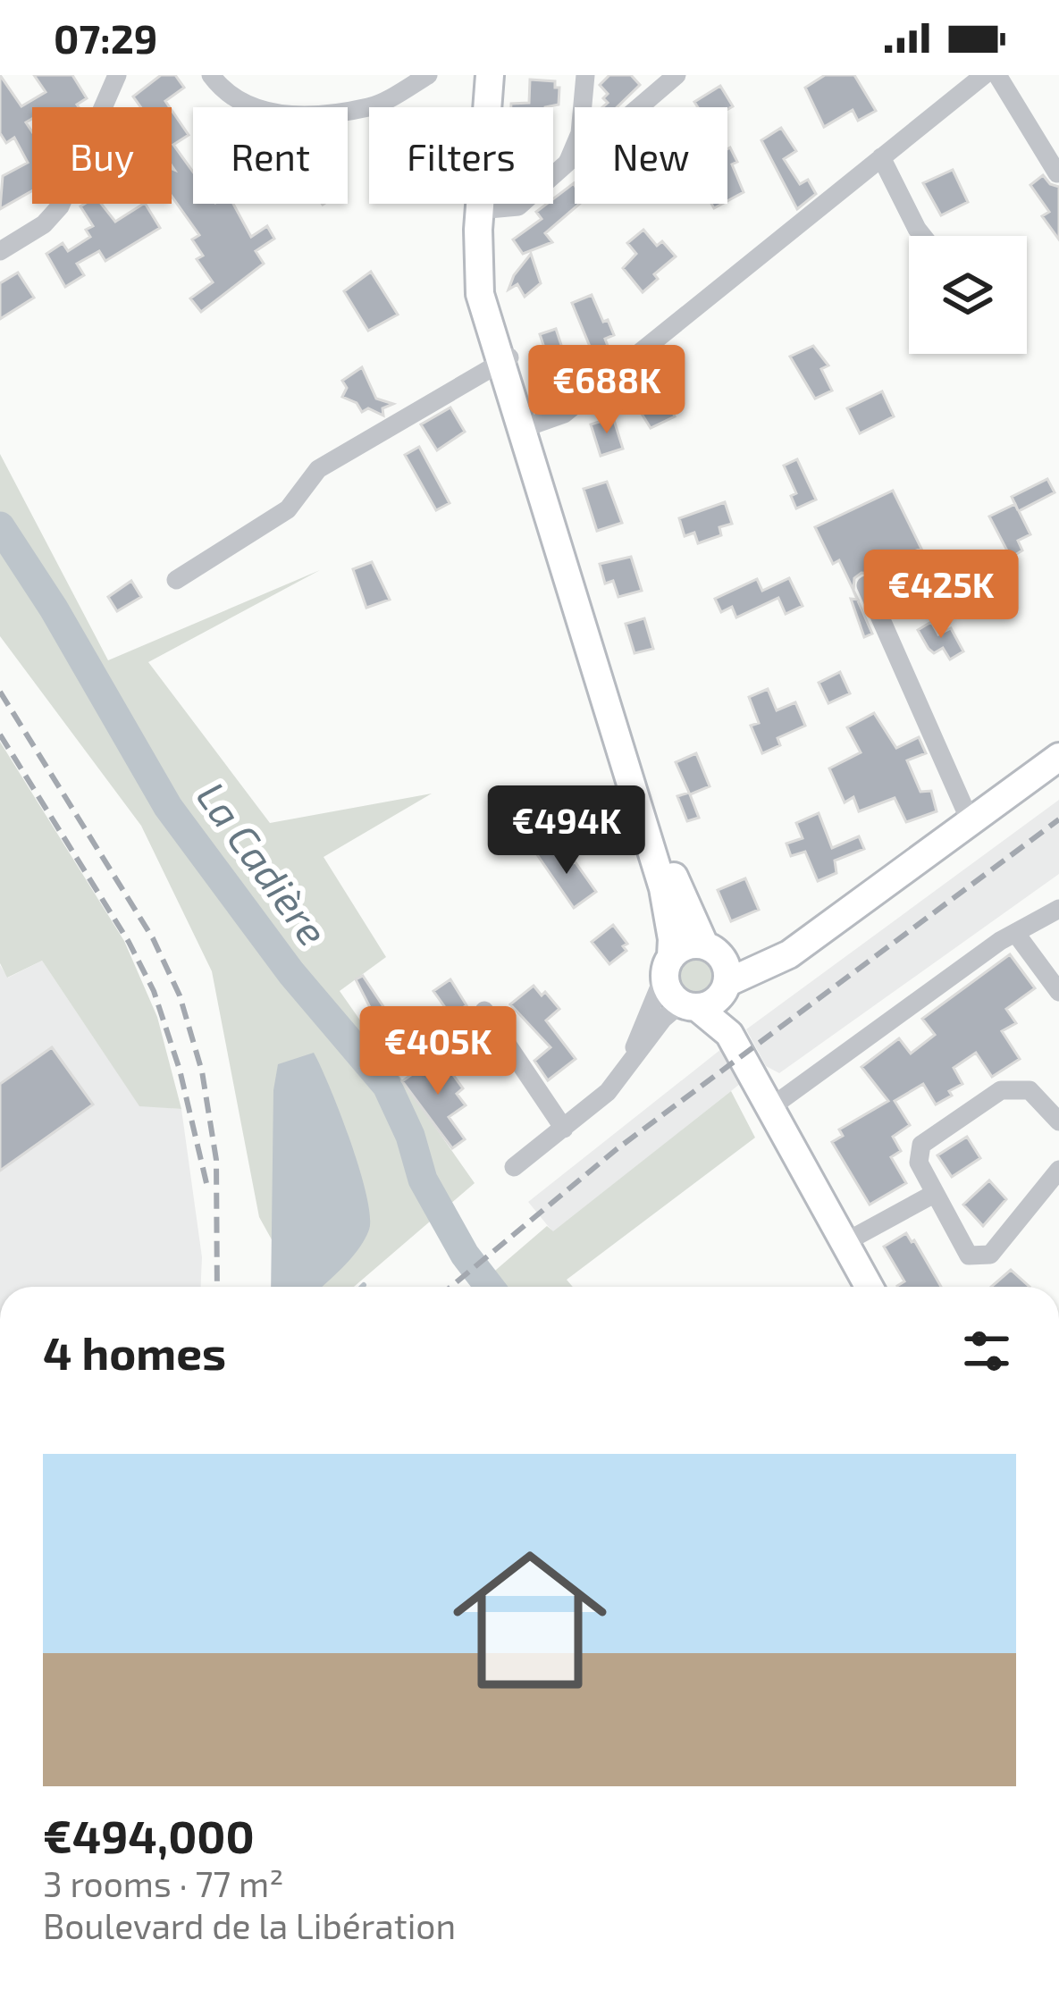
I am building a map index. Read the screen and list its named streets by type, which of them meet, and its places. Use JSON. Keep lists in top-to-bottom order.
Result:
{
  "water": ["La Cadière"],
  "page": {
    "status": "07:29",
    "chip": [
      "Buy",
      "Rent",
      "Filters",
      "New"
    ],
    "price": [
      "€688K",
      "€425K",
      "€494K",
      "€405K"
    ],
    "heading": "4 homes",
    "list": [
      {
        "name": "€494,000",
        "note": "3 rooms · 77 m² · Boulevard de la Libération"
      }
    ]
  }
}
